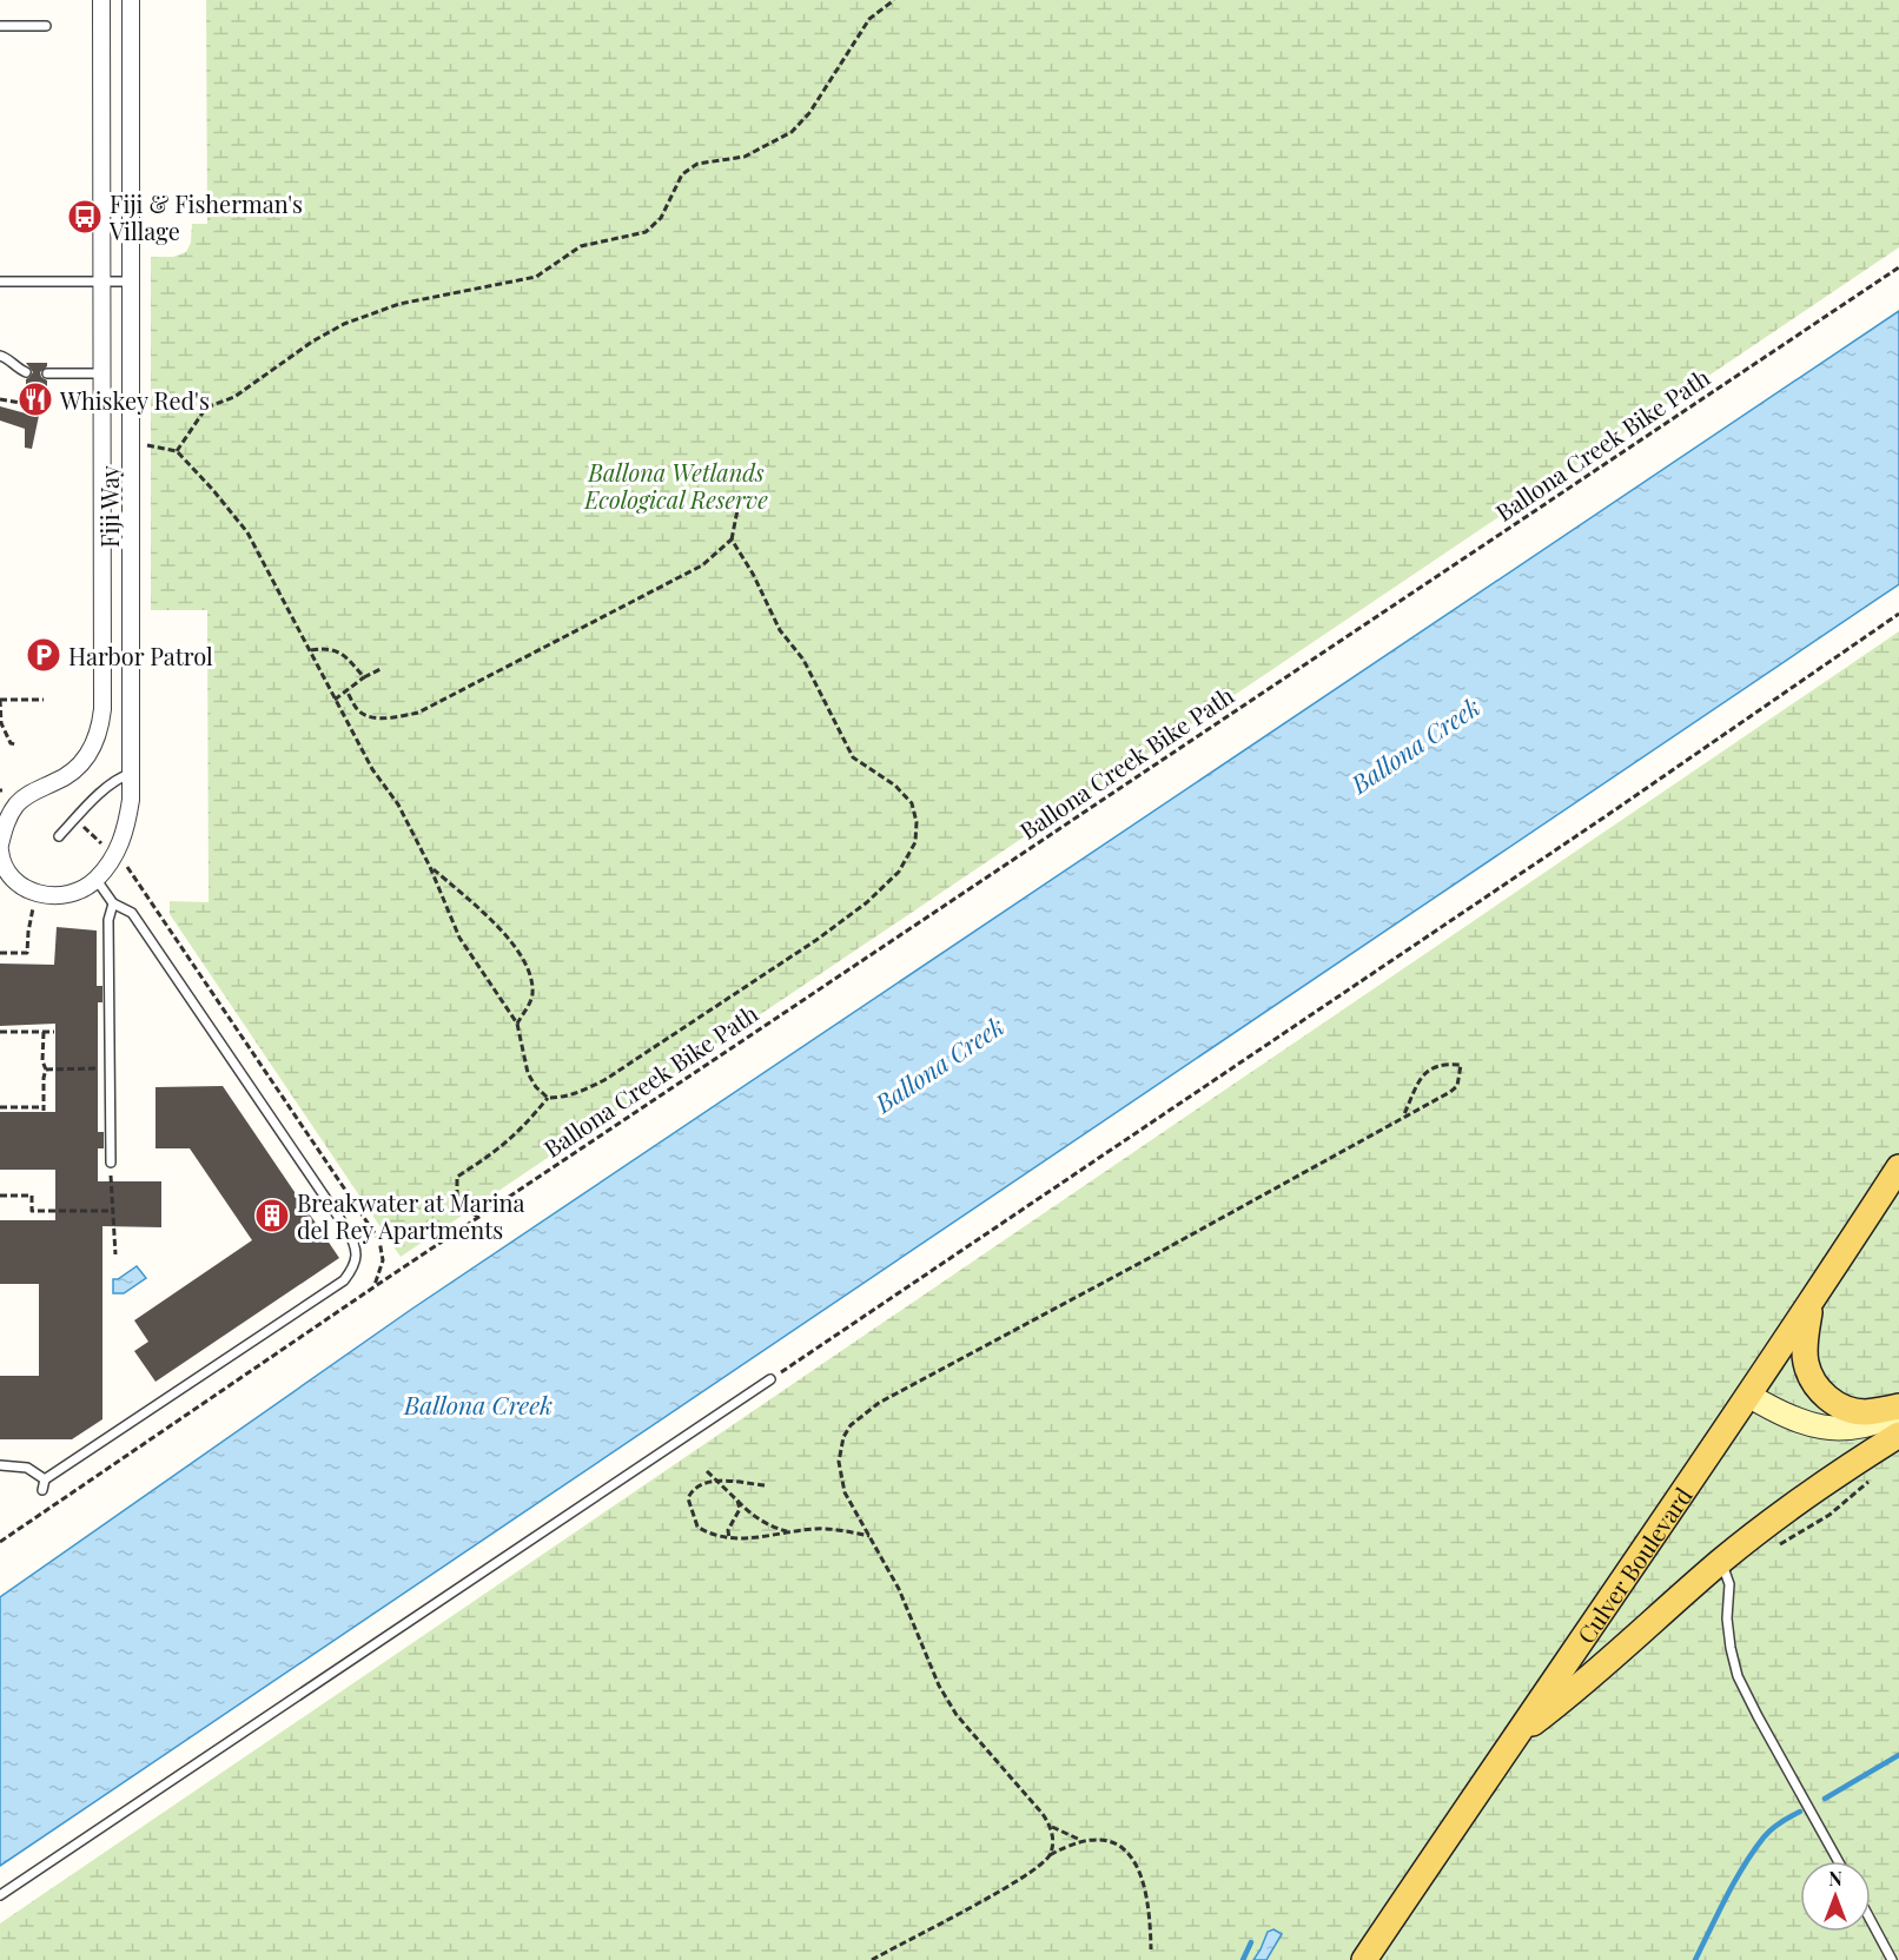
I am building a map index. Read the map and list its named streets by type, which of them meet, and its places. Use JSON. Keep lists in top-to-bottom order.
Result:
{
  "streets": {
    "main road": ["Culver Boulevard"],
    "street": ["Fiji Way"],
    "path": ["Ballona Creek Bike Path"]
  },
  "water": ["Ballona Creek"],
  "parks": ["Ballona Wetlands Ecological Reserve"],
  "places": {
    "bus stop": ["Fiji & Fisherman's Village"],
    "restaurant": ["Whiskey Red's"],
    "parking": ["Harbor Patrol"],
    "building": ["Breakwater at Marina del Rey Apartments"]
  },
  "north": "top"
}
